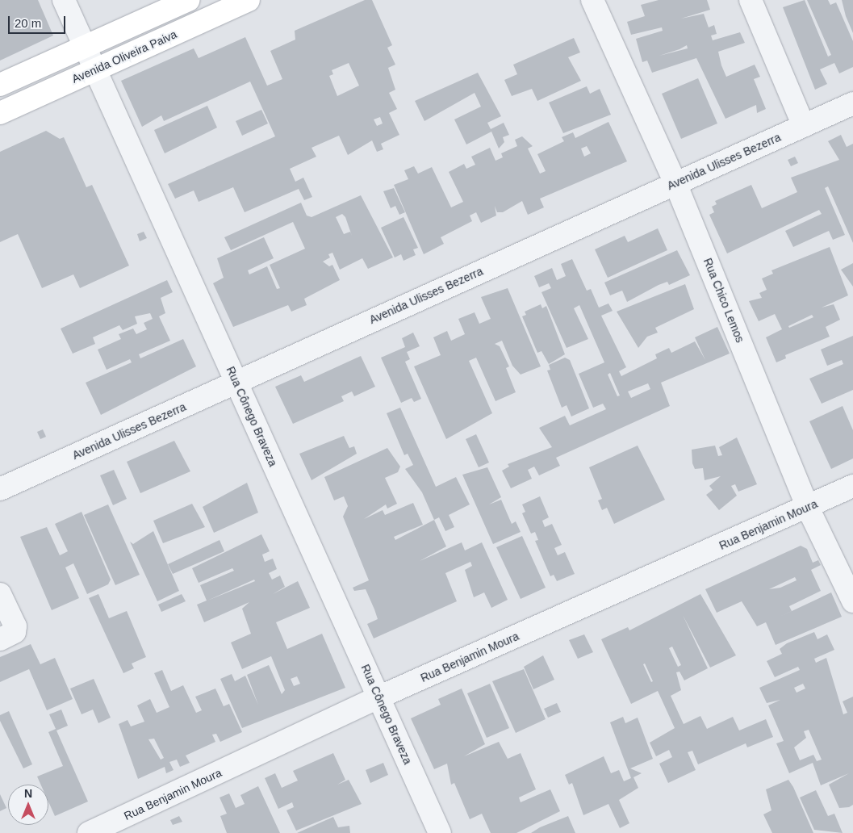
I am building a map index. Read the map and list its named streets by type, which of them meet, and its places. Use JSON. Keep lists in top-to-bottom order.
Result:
{
  "streets": {
    "main road": ["Avenida Oliveira Paiva"],
    "street": [
      "Avenida Ulisses Bezerra",
      "Rua Chico Lemos",
      "Rua Cônego Braveza",
      "Rua Benjamin Moura"
    ]
  },
  "crossings": [
    ["Avenida Oliveira Paiva", "Rua Cônego Braveza"],
    ["Avenida Ulisses Bezerra", "Rua Chico Lemos"],
    ["Avenida Ulisses Bezerra", "Rua Cônego Braveza"],
    ["Rua Chico Lemos", "Rua Benjamin Moura"],
    ["Rua Cônego Braveza", "Rua Benjamin Moura"]
  ],
  "scale_bar": "20 m",
  "north": "top"
}
